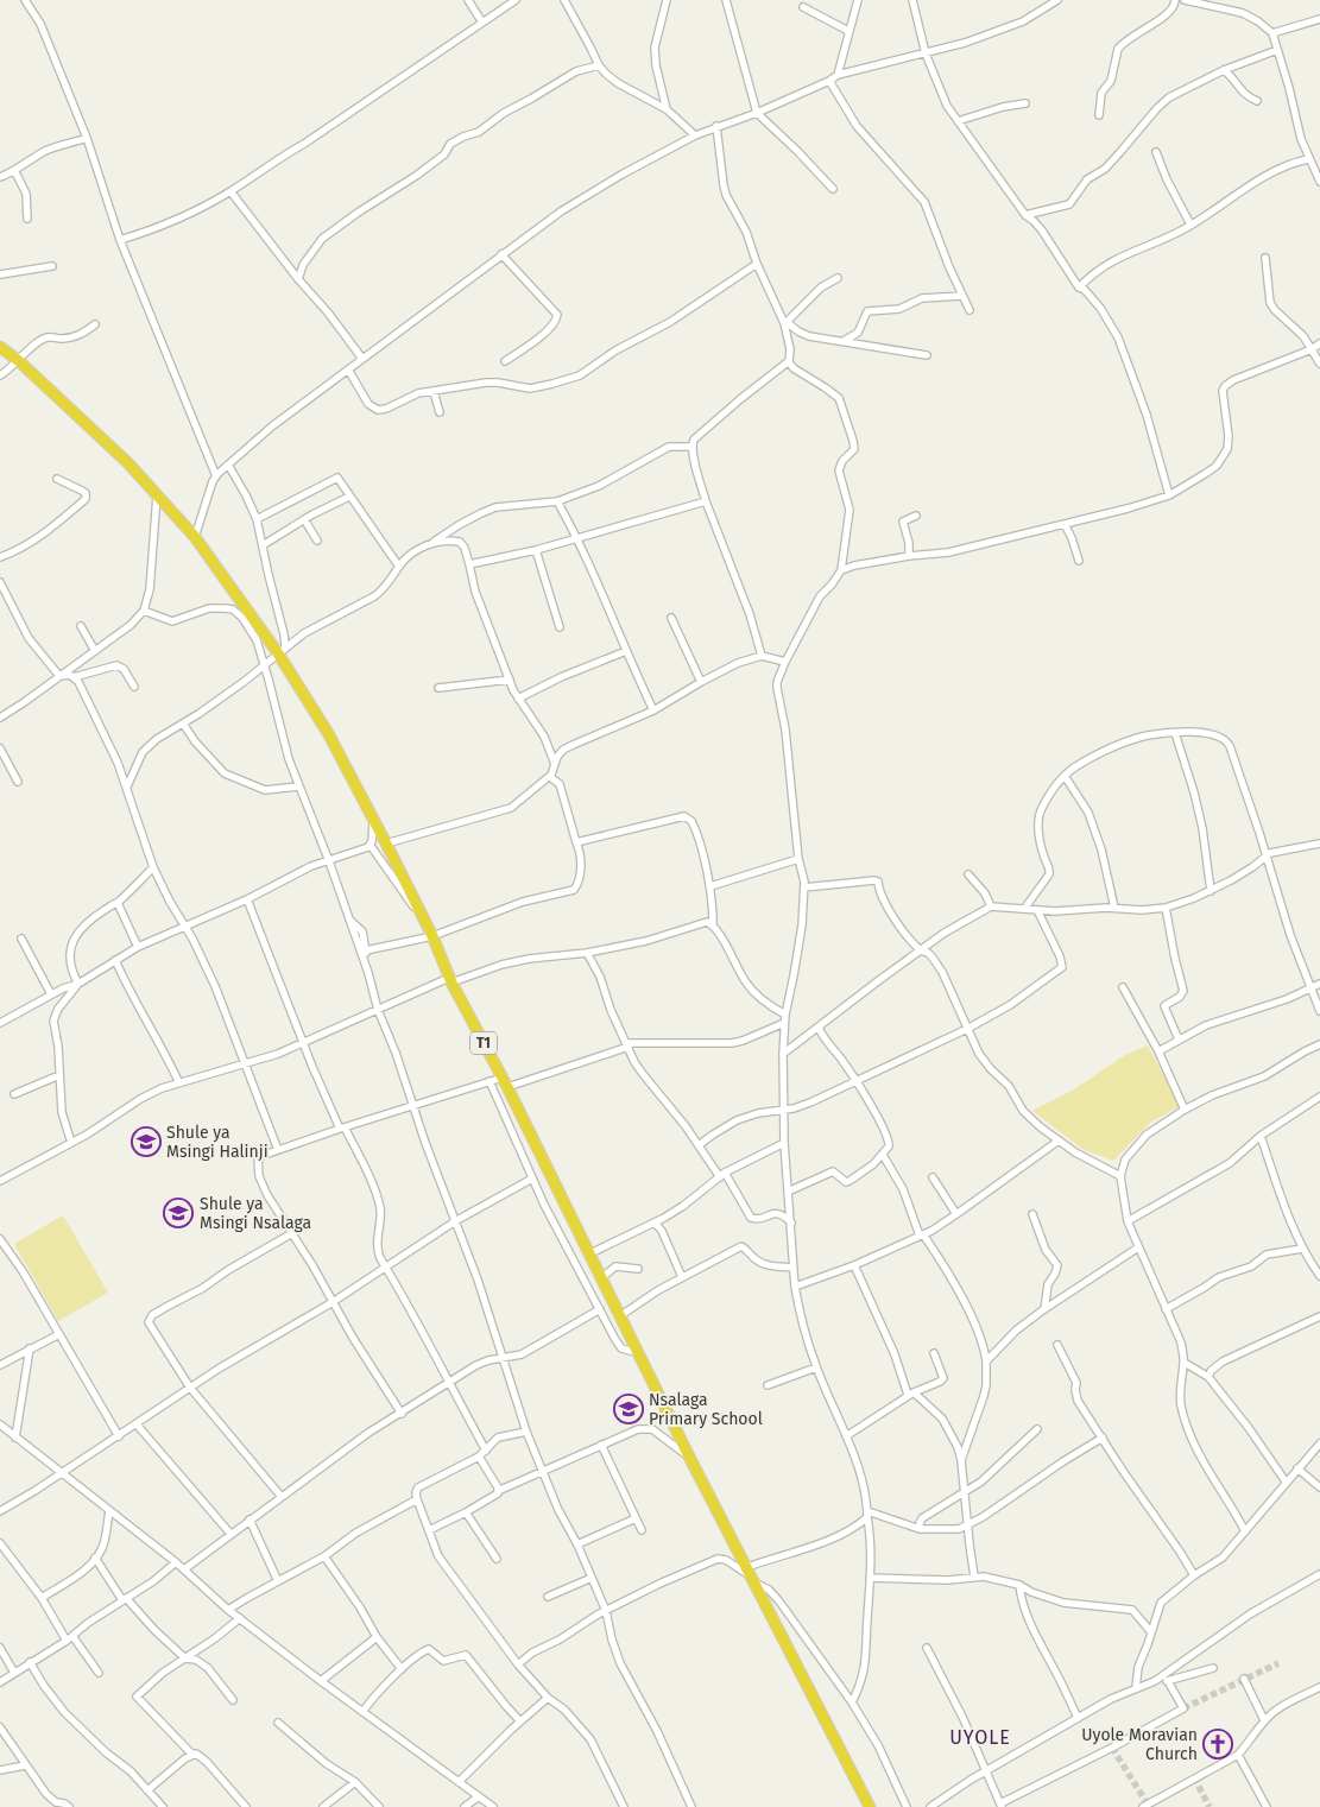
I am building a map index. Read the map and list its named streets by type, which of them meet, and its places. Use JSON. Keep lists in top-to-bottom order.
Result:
{
  "streets": {
    "highway": ["T1"]
  },
  "districts": ["UYOLE"],
  "places": {
    "school or university": ["Shule ya Msingi Halinji", "Shule ya Msingi Nsalaga", "Nsalaga Primary School"],
    "church": ["Uyole Moravian Church"]
  }
}
